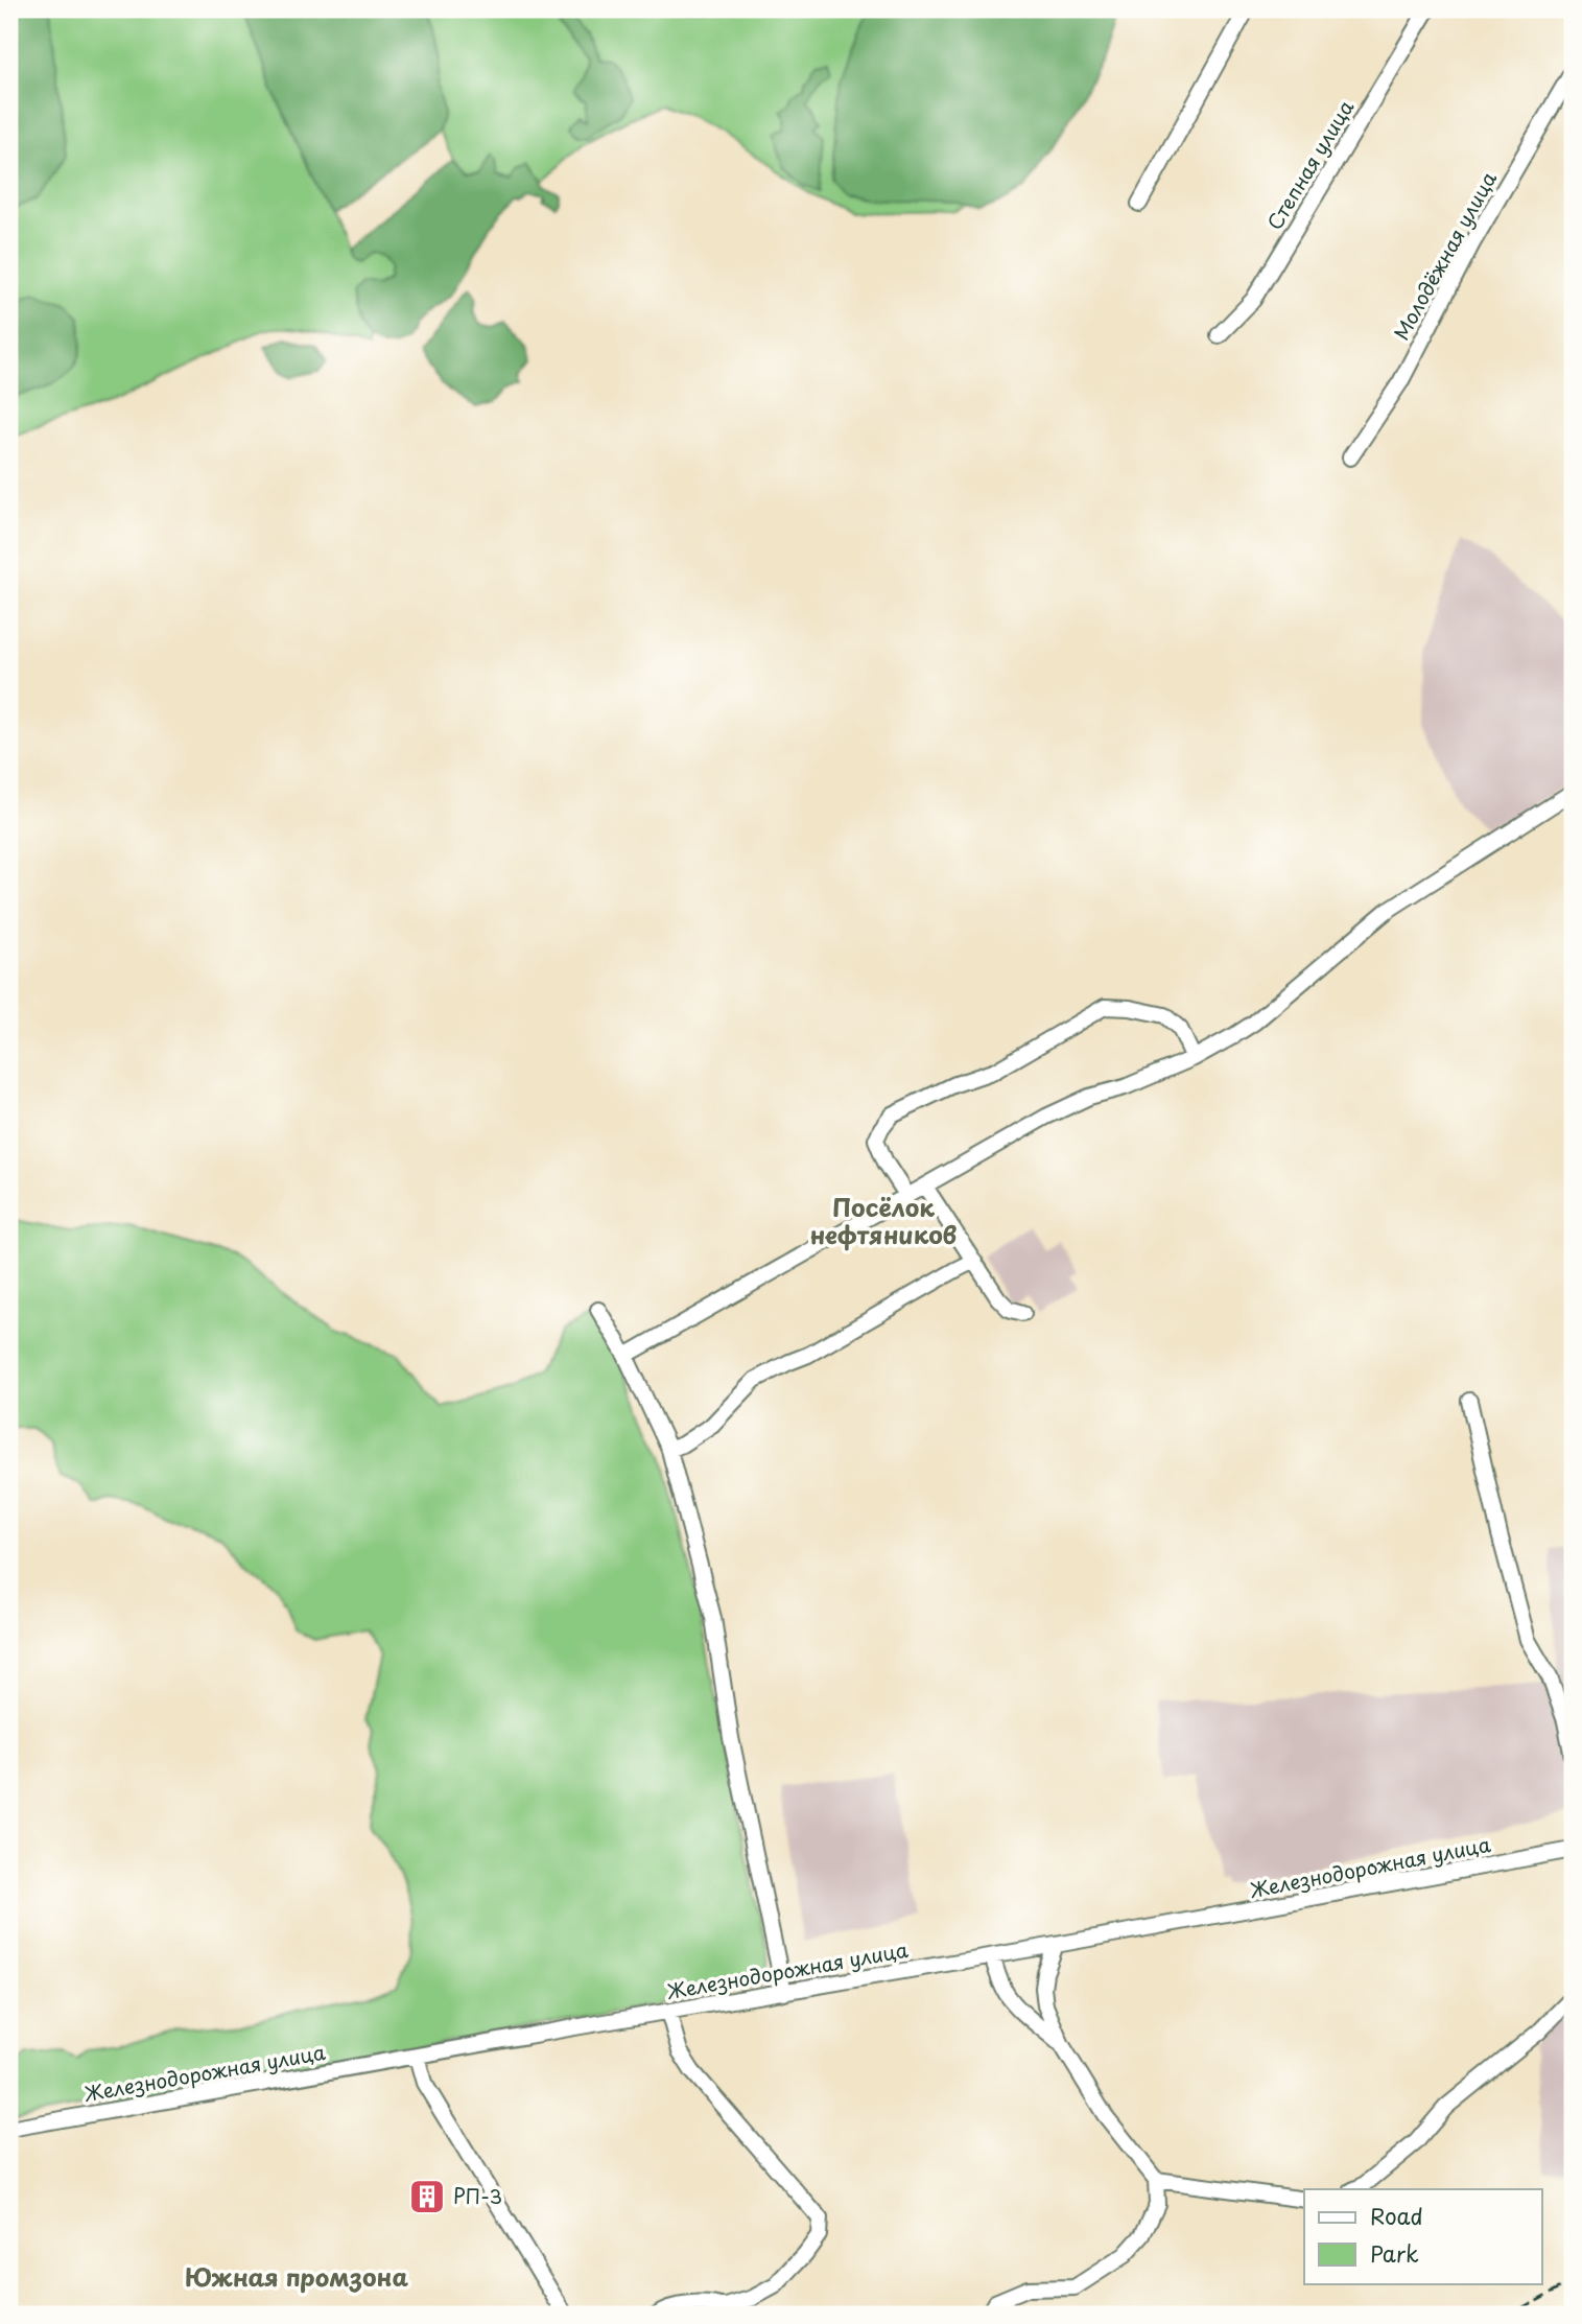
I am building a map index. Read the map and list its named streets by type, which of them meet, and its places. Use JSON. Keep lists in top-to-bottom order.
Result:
{
  "streets": {
    "street": ["Степная улица", "Молодёжная улица", "Железнодорожная улица"]
  },
  "districts": ["Посёлок нефтяников", "Южная промзона"],
  "places": {
    "building": ["РП-3"]
  },
  "legend": ["Road", "Park"]
}
